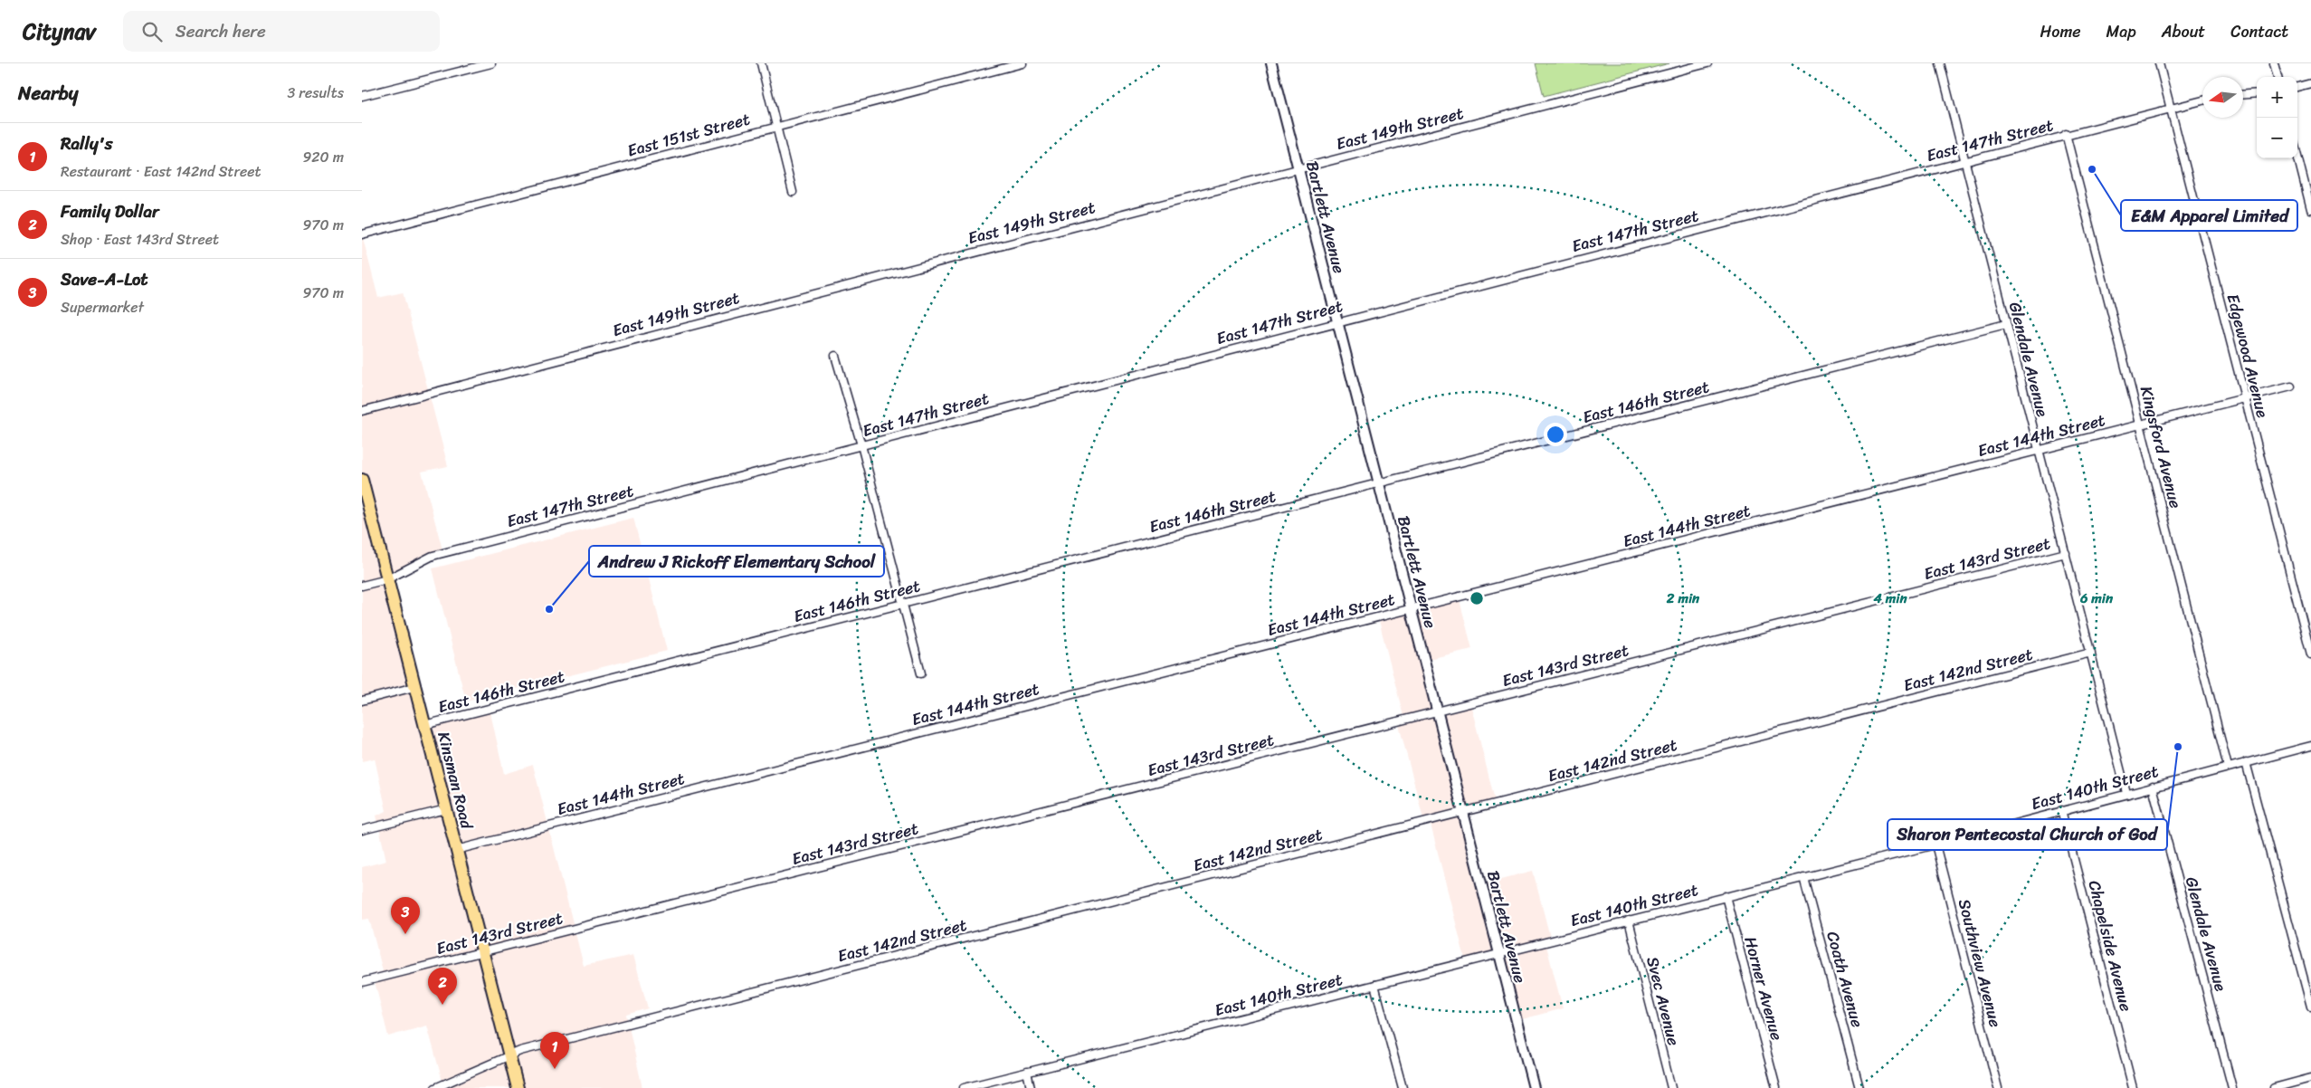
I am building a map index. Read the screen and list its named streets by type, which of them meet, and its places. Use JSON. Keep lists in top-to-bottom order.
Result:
{
  "streets": {
    "main road": ["Kinsman Road"],
    "street": [
      "East 149th Street",
      "East 151st Street",
      "East 147th Street",
      "Bartlett Avenue",
      "Edgewood Avenue",
      "Glendale Avenue",
      "East 146th Street",
      "East 144th Street",
      "Kingsford Avenue",
      "East 143rd Street",
      "East 142nd Street",
      "East 140th Street",
      "Chapelside Avenue",
      "Southview Avenue",
      "Coath Avenue",
      "Horner Avenue",
      "Svec Avenue"
    ]
  },
  "crossings": [
    ["East 149th Street", "Bartlett Avenue"],
    ["East 147th Street", "Bartlett Avenue"],
    ["East 147th Street", "Edgewood Avenue"],
    ["East 147th Street", "Glendale Avenue"],
    ["East 147th Street", "Kingsford Avenue"],
    ["East 147th Street", "Kinsman Road"],
    ["Bartlett Avenue", "East 146th Street"],
    ["Bartlett Avenue", "East 144th Street"],
    ["Bartlett Avenue", "East 143rd Street"],
    ["Bartlett Avenue", "East 142nd Street"],
    ["Bartlett Avenue", "East 140th Street"],
    ["Edgewood Avenue", "East 144th Street"],
    ["Glendale Avenue", "East 146th Street"],
    ["Glendale Avenue", "East 144th Street"],
    ["Glendale Avenue", "East 143rd Street"],
    ["Glendale Avenue", "East 142nd Street"],
    ["Glendale Avenue", "East 140th Street"],
    ["East 146th Street", "Kinsman Road"],
    ["East 144th Street", "Kingsford Avenue"],
    ["East 144th Street", "Kinsman Road"],
    ["Kingsford Avenue", "East 140th Street"],
    ["East 143rd Street", "Kinsman Road"],
    ["East 142nd Street", "Kinsman Road"],
    ["East 140th Street", "Chapelside Avenue"],
    ["East 140th Street", "Southview Avenue"],
    ["East 140th Street", "Coath Avenue"],
    ["East 140th Street", "Horner Avenue"],
    ["East 140th Street", "Svec Avenue"]
  ],
  "places": ["E&M Apparel Limited", "Andrew J Rickoff Elementary School", "Sharon Pentecostal Church of God"],
  "north": "left",
  "page": {
    "header": "Citynav",
    "search": "Search here",
    "nav": [
      "Home",
      "Map",
      "About",
      "Contact"
    ],
    "heading": ["Nearby", "3 results"],
    "map_buttons": ["+", "−"],
    "list": [
      {
        "mark": "1",
        "name": "Rally's",
        "note": "Restaurant · East 142nd Street",
        "value": "920 m"
      },
      {
        "mark": "2",
        "name": "Family Dollar",
        "note": "Shop · East 143rd Street",
        "value": "970 m"
      },
      {
        "mark": "3",
        "name": "Save-A-Lot",
        "note": "Supermarket",
        "value": "970 m"
      }
    ],
    "pins": ["3", "2", "1"]
  },
  "rings": ["2 min", "4 min", "6 min"]
}
